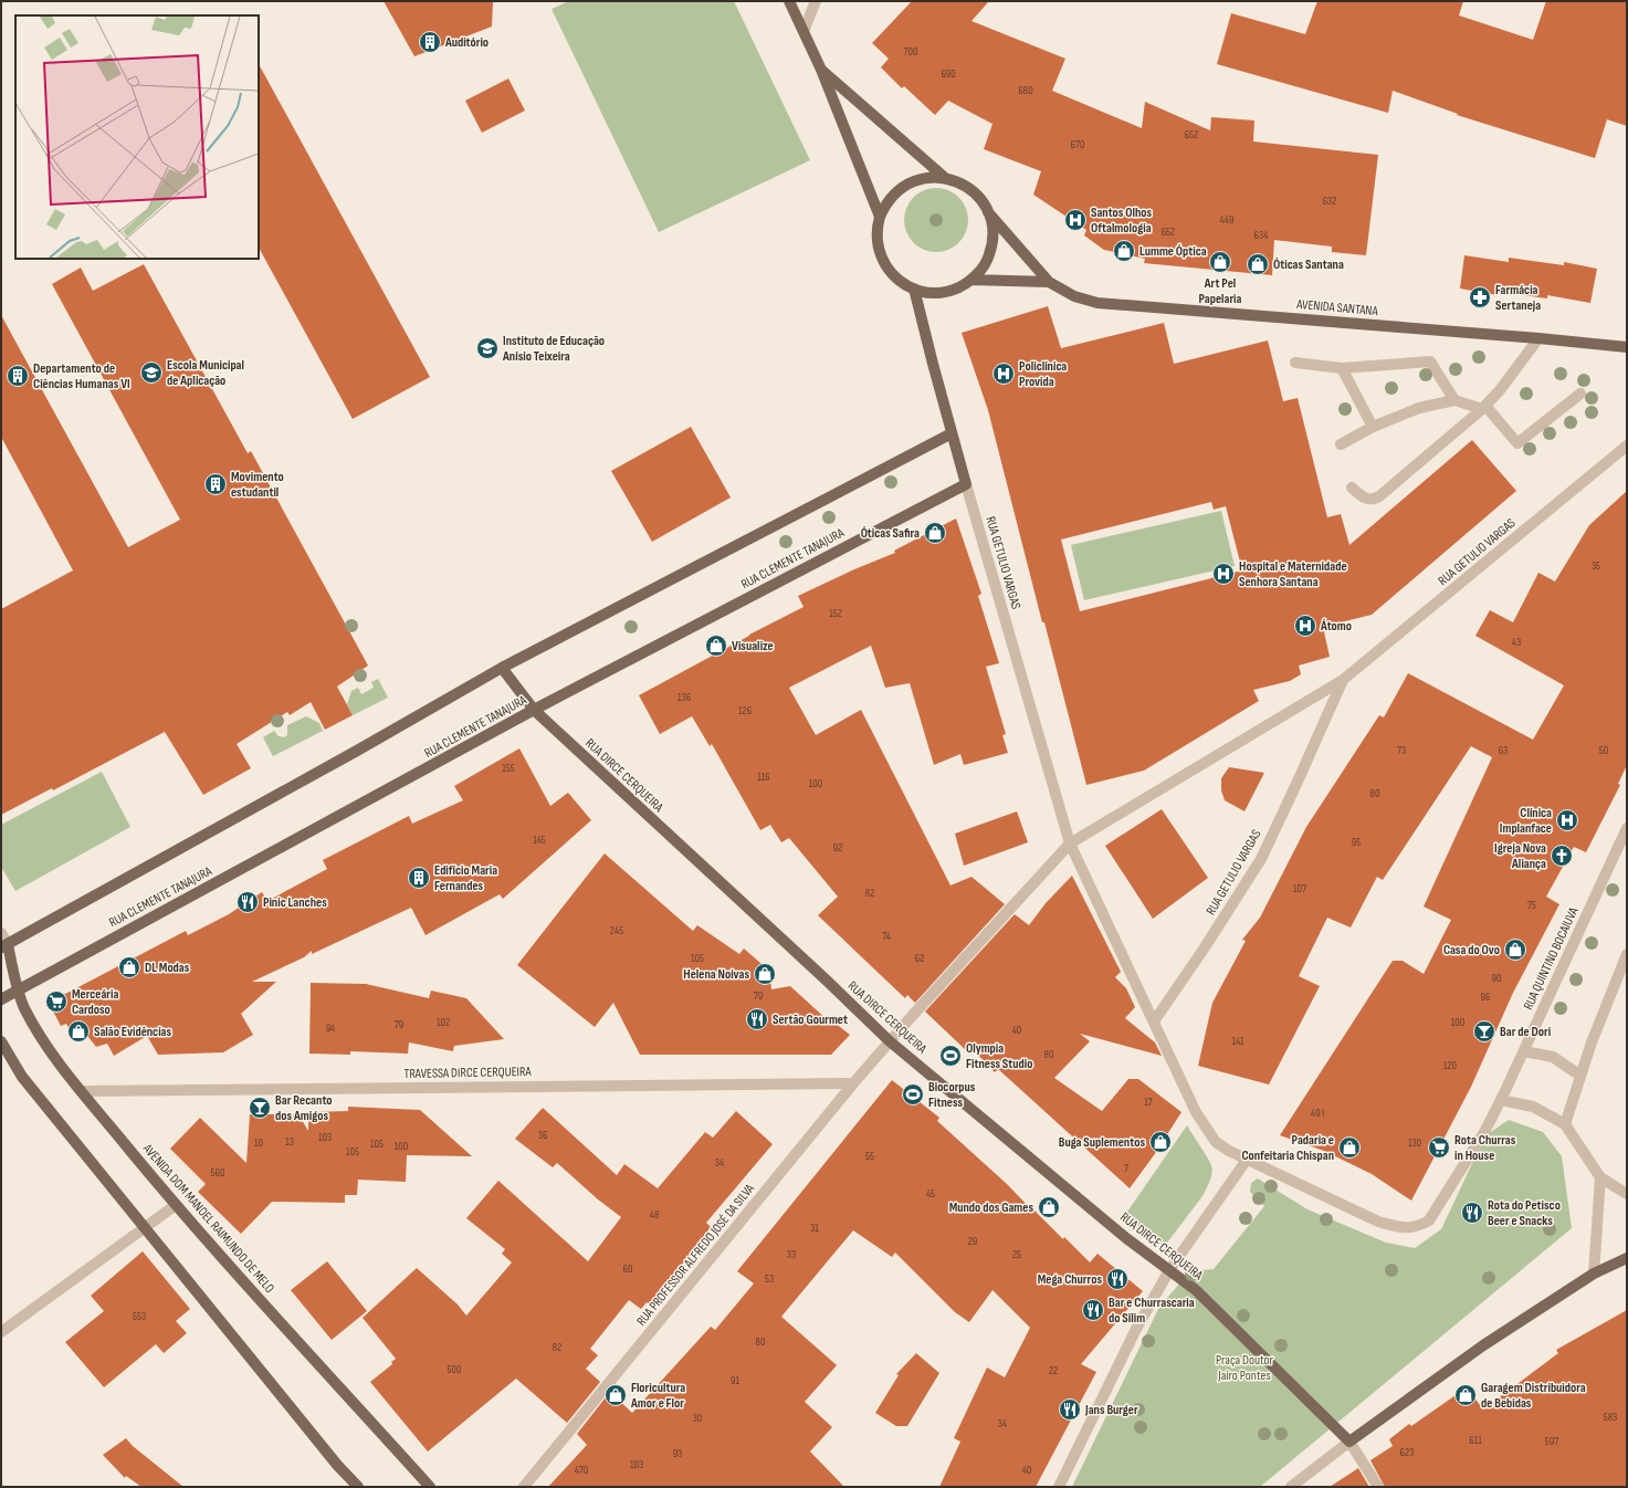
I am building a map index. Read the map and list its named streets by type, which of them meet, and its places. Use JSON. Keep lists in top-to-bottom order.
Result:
{
  "streets": {
    "main road": [
      "AVENIDA SANTANA",
      "RUA GETULIO VARGAS",
      "RUA CLEMENTE TANAJURA",
      "RUA DIRCE CERQUEIRA",
      "AVENIDA DOM MANOEL RAIMUNDO DE MELO"
    ],
    "street": ["RUA QUINTINO BOCAIUVA", "TRAVESSA DIRCE CERQUEIRA", "RUA PROFESSOR ALFREDO JOSÉ DA SILVA"]
  },
  "crossings": [
    ["AVENIDA SANTANA", "RUA GETULIO VARGAS"],
    ["RUA GETULIO VARGAS", "RUA CLEMENTE TANAJURA"],
    ["RUA GETULIO VARGAS", "RUA DIRCE CERQUEIRA"],
    ["RUA GETULIO VARGAS", "RUA PROFESSOR ALFREDO JOSÉ DA SILVA"],
    ["RUA CLEMENTE TANAJURA", "RUA DIRCE CERQUEIRA"],
    ["RUA CLEMENTE TANAJURA", "AVENIDA DOM MANOEL RAIMUNDO DE MELO"],
    ["RUA DIRCE CERQUEIRA", "RUA PROFESSOR ALFREDO JOSÉ DA SILVA"],
    ["TRAVESSA DIRCE CERQUEIRA", "AVENIDA DOM MANOEL RAIMUNDO DE MELO"],
    ["TRAVESSA DIRCE CERQUEIRA", "RUA PROFESSOR ALFREDO JOSÉ DA SILVA"]
  ],
  "parks": ["Praça Doutor Jairo Pontes"],
  "places": {
    "building": [
      "Auditório",
      "Departamento de Ciências Humanas VI",
      "Movimento estudantil",
      "Edifício Maria Fernandes"
    ],
    "hospital": [
      "Santos Olhos Oftalmologia",
      "Policlínica Provida",
      "Hospital e Maternidade Senhora Santana",
      "Átomo",
      "Clínica Implanface"
    ],
    "shop": [
      "Lumme Óptica",
      "Art Pel Papelaria",
      "Óticas Santana",
      "Óticas Safira",
      "Visualize",
      "Casa do Ovo",
      "DL Modas",
      "Helena Noivas",
      "Salão Evidências",
      "Buga Suplementos",
      "Padaria e Confeitaria Chispan",
      "Mundo dos Games",
      "Floricultura Amor e Flor",
      "Garagem Distribuidora de Bebidas"
    ],
    "pharmacy": ["Farmácia Sertaneja"],
    "school or university": ["Instituto de Educação Anísio Teixeira", "Escola Municipal de Aplicação"],
    "church": ["Igreja Nova Aliança"],
    "restaurant": [
      "Pinic Lanches",
      "Sertão Gourmet",
      "Rota do Petisco Beer e Snacks",
      "Mega Churros",
      "Bar e Churrascaria do Silim",
      "Jans Burger"
    ],
    "supermarket": ["Merceária Cardoso", "Rota Churras in House"],
    "bar": ["Bar de Dori", "Bar Recanto dos Amigos"],
    "sports": ["Olympia Fitness Studio", "Biocorpus Fitness"]
  },
  "house_numbers": [
    "700",
    "690",
    "680",
    "652",
    "670",
    "632",
    "449",
    "652",
    "634",
    "35",
    "152",
    "43",
    "136",
    "126",
    "73",
    "63",
    "50",
    "155",
    "116",
    "100",
    "80",
    "145",
    "95",
    "92",
    "107",
    "82",
    "75",
    "245",
    "74",
    "105",
    "62",
    "90",
    "79",
    "96",
    "102",
    "100",
    "79",
    "94",
    "40",
    "141",
    "80",
    "120",
    "17",
    "49 l",
    "36",
    "103",
    "13",
    "10",
    "130",
    "105",
    "100",
    "105",
    "55",
    "34",
    "7",
    "560",
    "45",
    "48",
    "31",
    "29",
    "33",
    "25",
    "60",
    "53",
    "553",
    "80",
    "82",
    "500",
    "22",
    "91",
    "583",
    "30",
    "34",
    "611",
    "597",
    "623",
    "93",
    "103",
    "470",
    "40"
  ]
}
